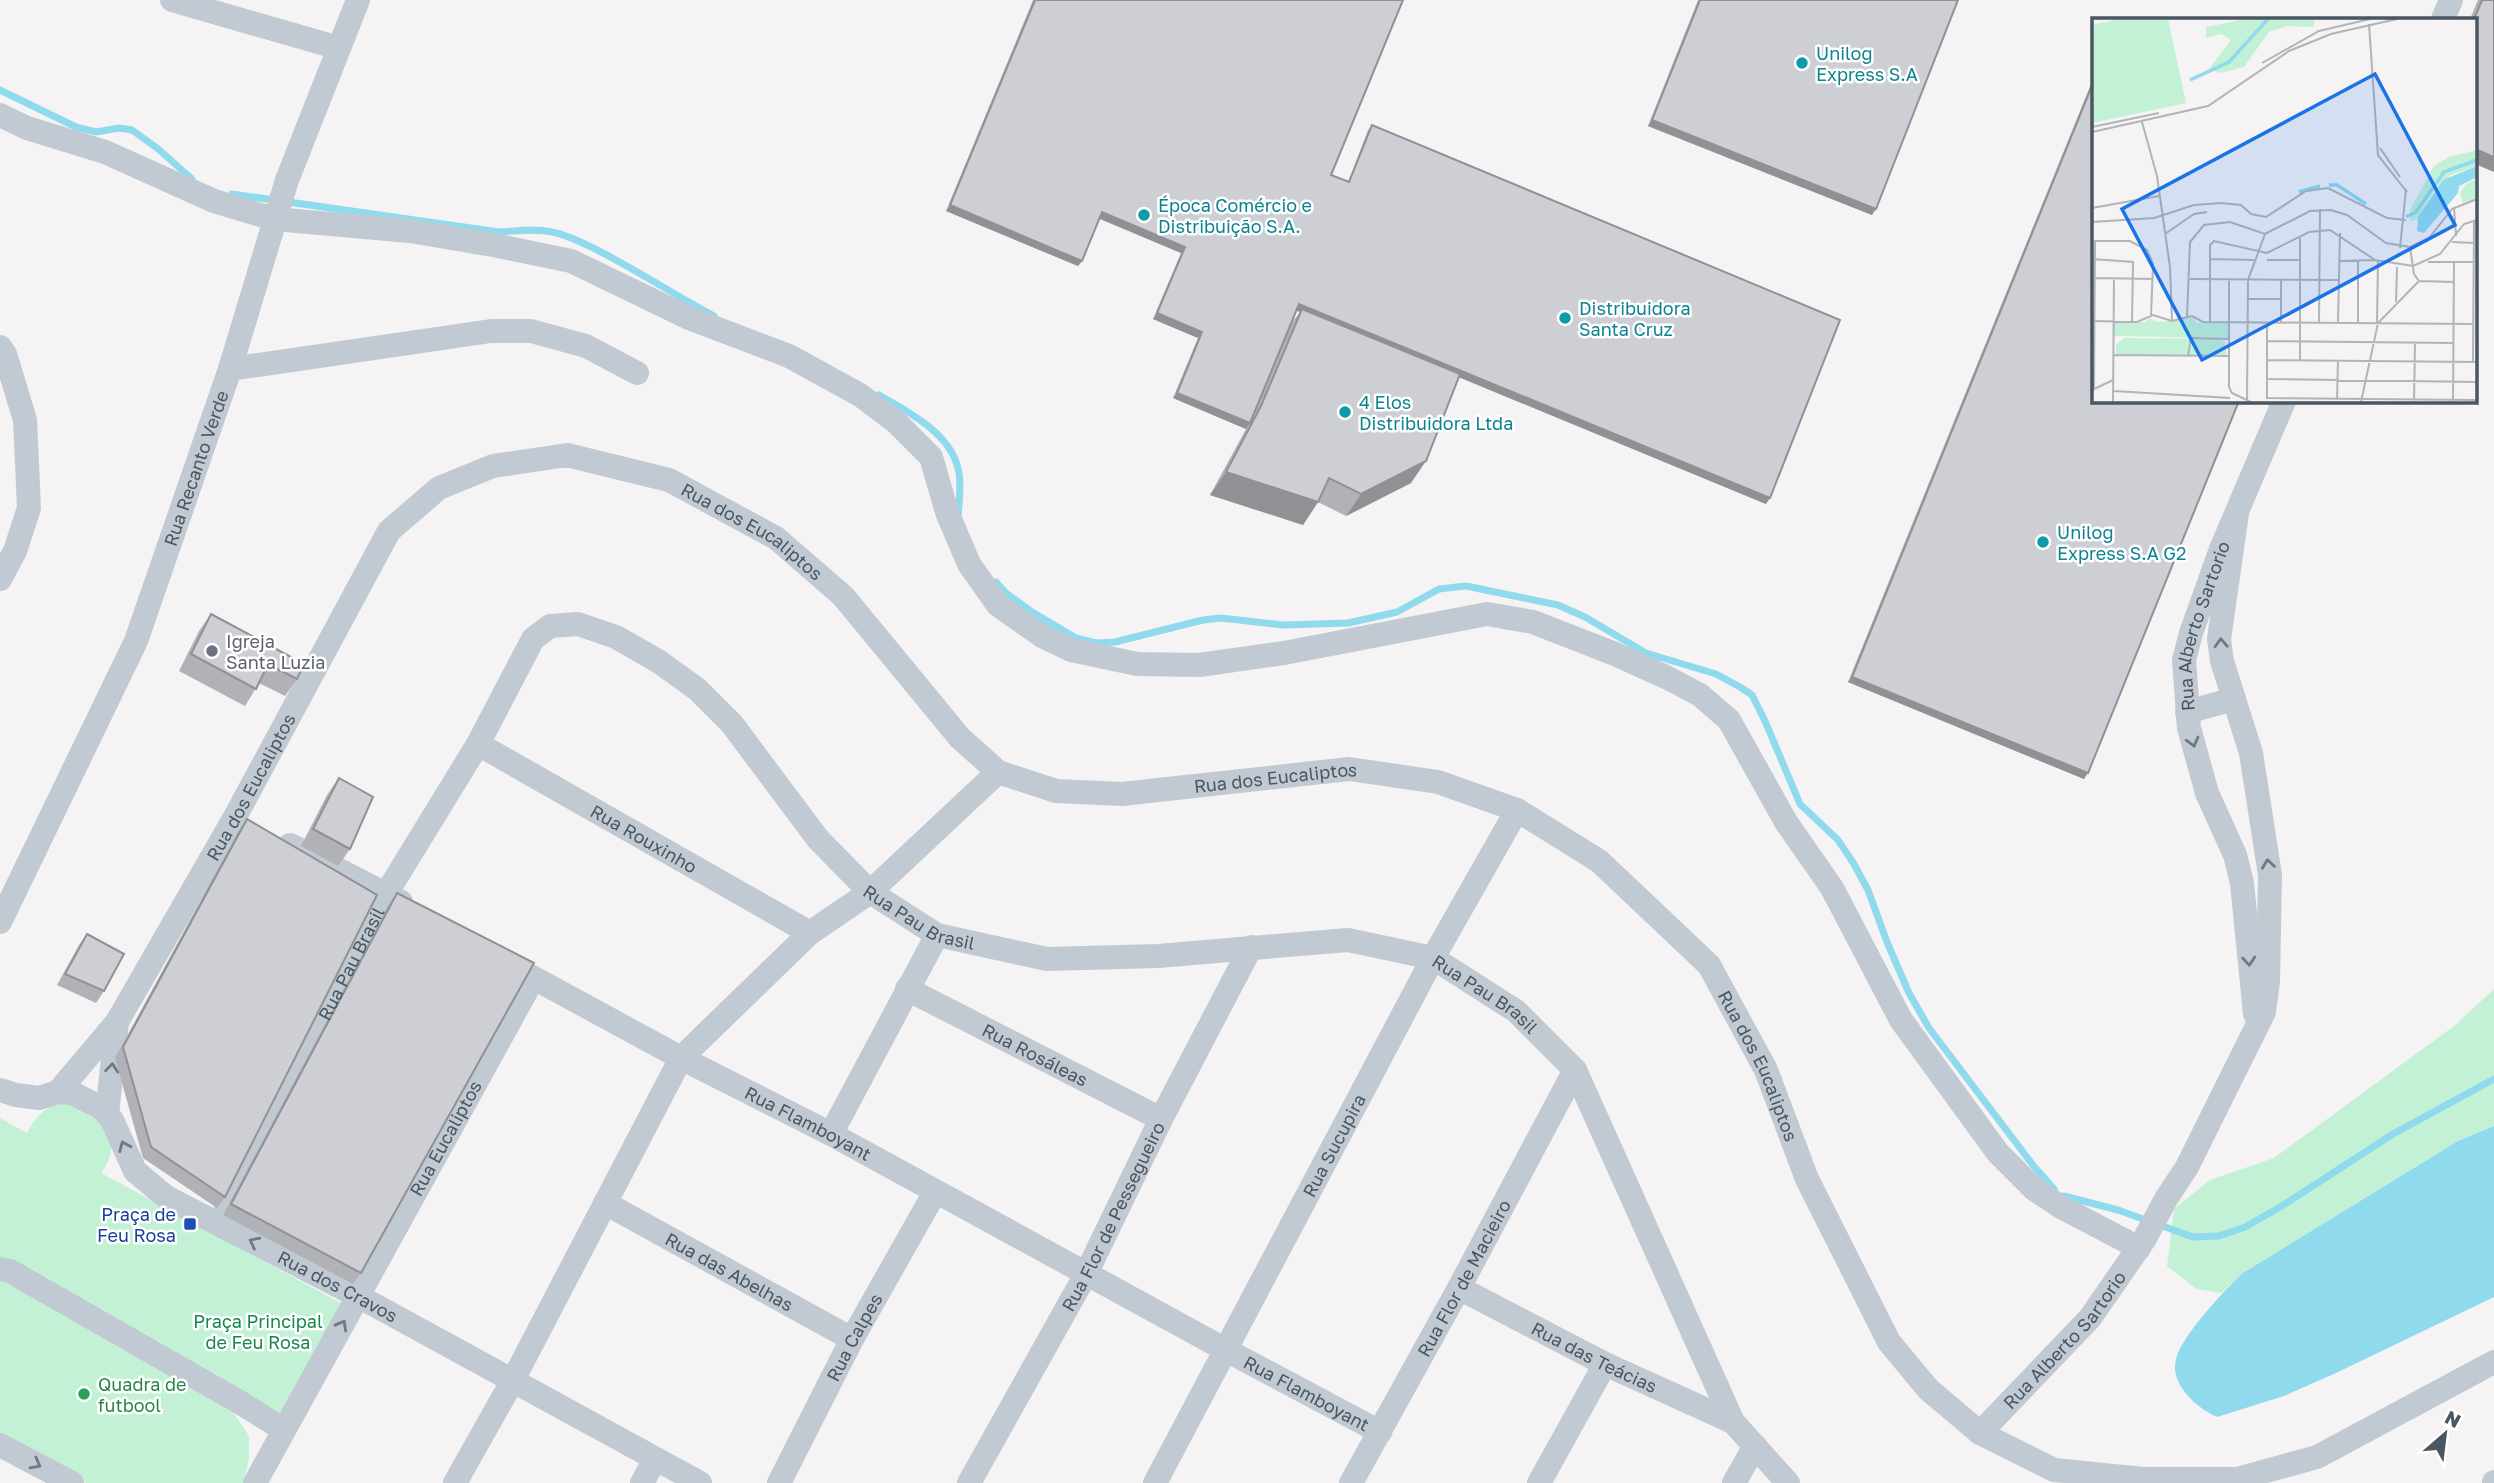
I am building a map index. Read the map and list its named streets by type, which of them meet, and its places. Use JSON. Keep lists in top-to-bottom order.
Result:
{
  "streets": {
    "street": [
      "Rua Recanto Verde",
      "Rua dos Eucaliptos",
      "Rua Alberto Sartorio",
      "Rua Rouxinho",
      "Rua Pau Brasil",
      "Rua Rosáleas",
      "Rua Flamboyant",
      "Rua Eucaliptos",
      "Rua Sucupira",
      "Rua Flor de Pessegueiro",
      "Rua das Abelhas",
      "Rua Flor de Macieiro",
      "Rua dos Cravos",
      "Rua Calpes",
      "Rua das Teácias"
    ]
  },
  "crossings": [
    ["Rua dos Eucaliptos", "Rua Alberto Sartorio"],
    ["Rua dos Eucaliptos", "Rua Sucupira"],
    ["Rua dos Eucaliptos", "Rua dos Cravos"],
    ["Rua Rouxinho", "Rua Pau Brasil"],
    ["Rua Pau Brasil", "Rua Sucupira"],
    ["Rua Pau Brasil", "Rua Flor de Pessegueiro"],
    ["Rua Pau Brasil", "Rua Flor de Macieiro"],
    ["Rua Pau Brasil", "Rua dos Cravos"],
    ["Rua Pau Brasil", "Rua das Teácias"],
    ["Rua Rosáleas", "Rua Flor de Pessegueiro"],
    ["Rua Flamboyant", "Rua Eucaliptos"],
    ["Rua Flamboyant", "Rua Sucupira"],
    ["Rua Flamboyant", "Rua Flor de Pessegueiro"],
    ["Rua Flamboyant", "Rua Flor de Macieiro"],
    ["Rua Flamboyant", "Rua Calpes"],
    ["Rua Eucaliptos", "Rua dos Cravos"],
    ["Rua das Abelhas", "Rua Calpes"],
    ["Rua Flor de Macieiro", "Rua das Teácias"]
  ],
  "parks": ["Praça Principal de Feu Rosa"],
  "places": {
    "other": [
      "Unilog Express S.A",
      "Época Comércio e Distribuição S.A.",
      "Distribuidora Santa Cruz",
      "4 Elos Distribuidora Ltda",
      "Unilog Express S.A G2",
      "Igreja Santa Luzia",
      "Quadra de futbool"
    ],
    "transit": ["Praça de Feu Rosa"]
  },
  "north": "top right"
}
